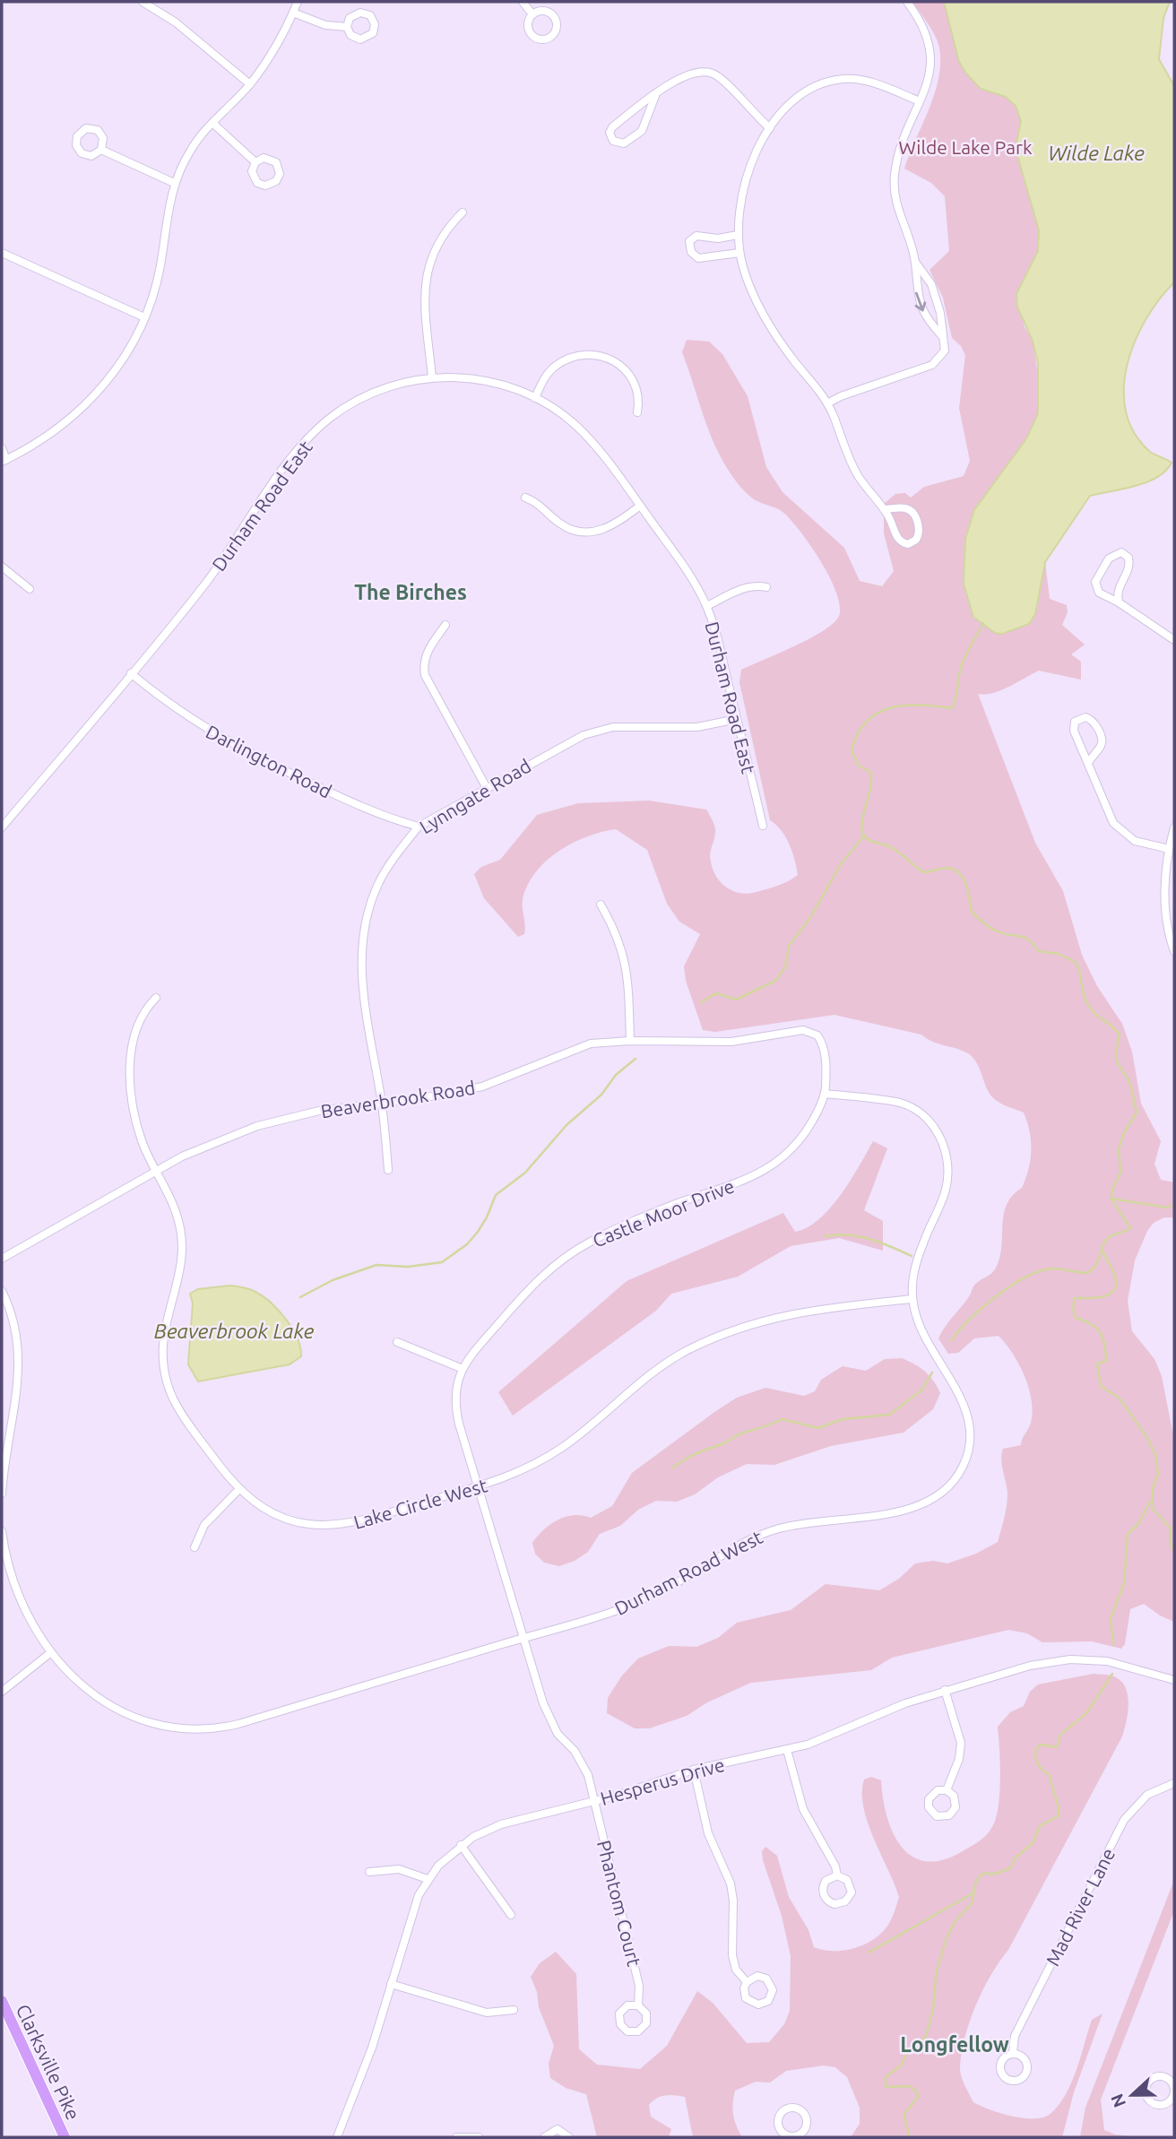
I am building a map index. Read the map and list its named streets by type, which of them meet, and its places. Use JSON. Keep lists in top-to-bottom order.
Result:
{
  "streets": {
    "main road": ["Clarksville Pike"],
    "street": [
      "Durham Road East",
      "Darlington Road",
      "Lynngate Road",
      "Beaverbrook Road",
      "Castle Moor Drive",
      "Lake Circle West",
      "Durham Road West",
      "Hesperus Drive",
      "Phantom Court",
      "Mad River Lane"
    ]
  },
  "crossings": [
    ["Durham Road East", "Darlington Road"],
    ["Durham Road East", "Lynngate Road"],
    ["Darlington Road", "Lynngate Road"],
    ["Lynngate Road", "Beaverbrook Road"],
    ["Beaverbrook Road", "Castle Moor Drive"],
    ["Beaverbrook Road", "Lake Circle West"],
    ["Castle Moor Drive", "Durham Road West"],
    ["Lake Circle West", "Durham Road West"],
    ["Hesperus Drive", "Phantom Court"]
  ],
  "districts": ["The Birches", "Longfellow"],
  "water": ["Wilde Lake", "Beaverbrook Lake"],
  "parks": ["Wilde Lake Park"],
  "north": "left"
}
